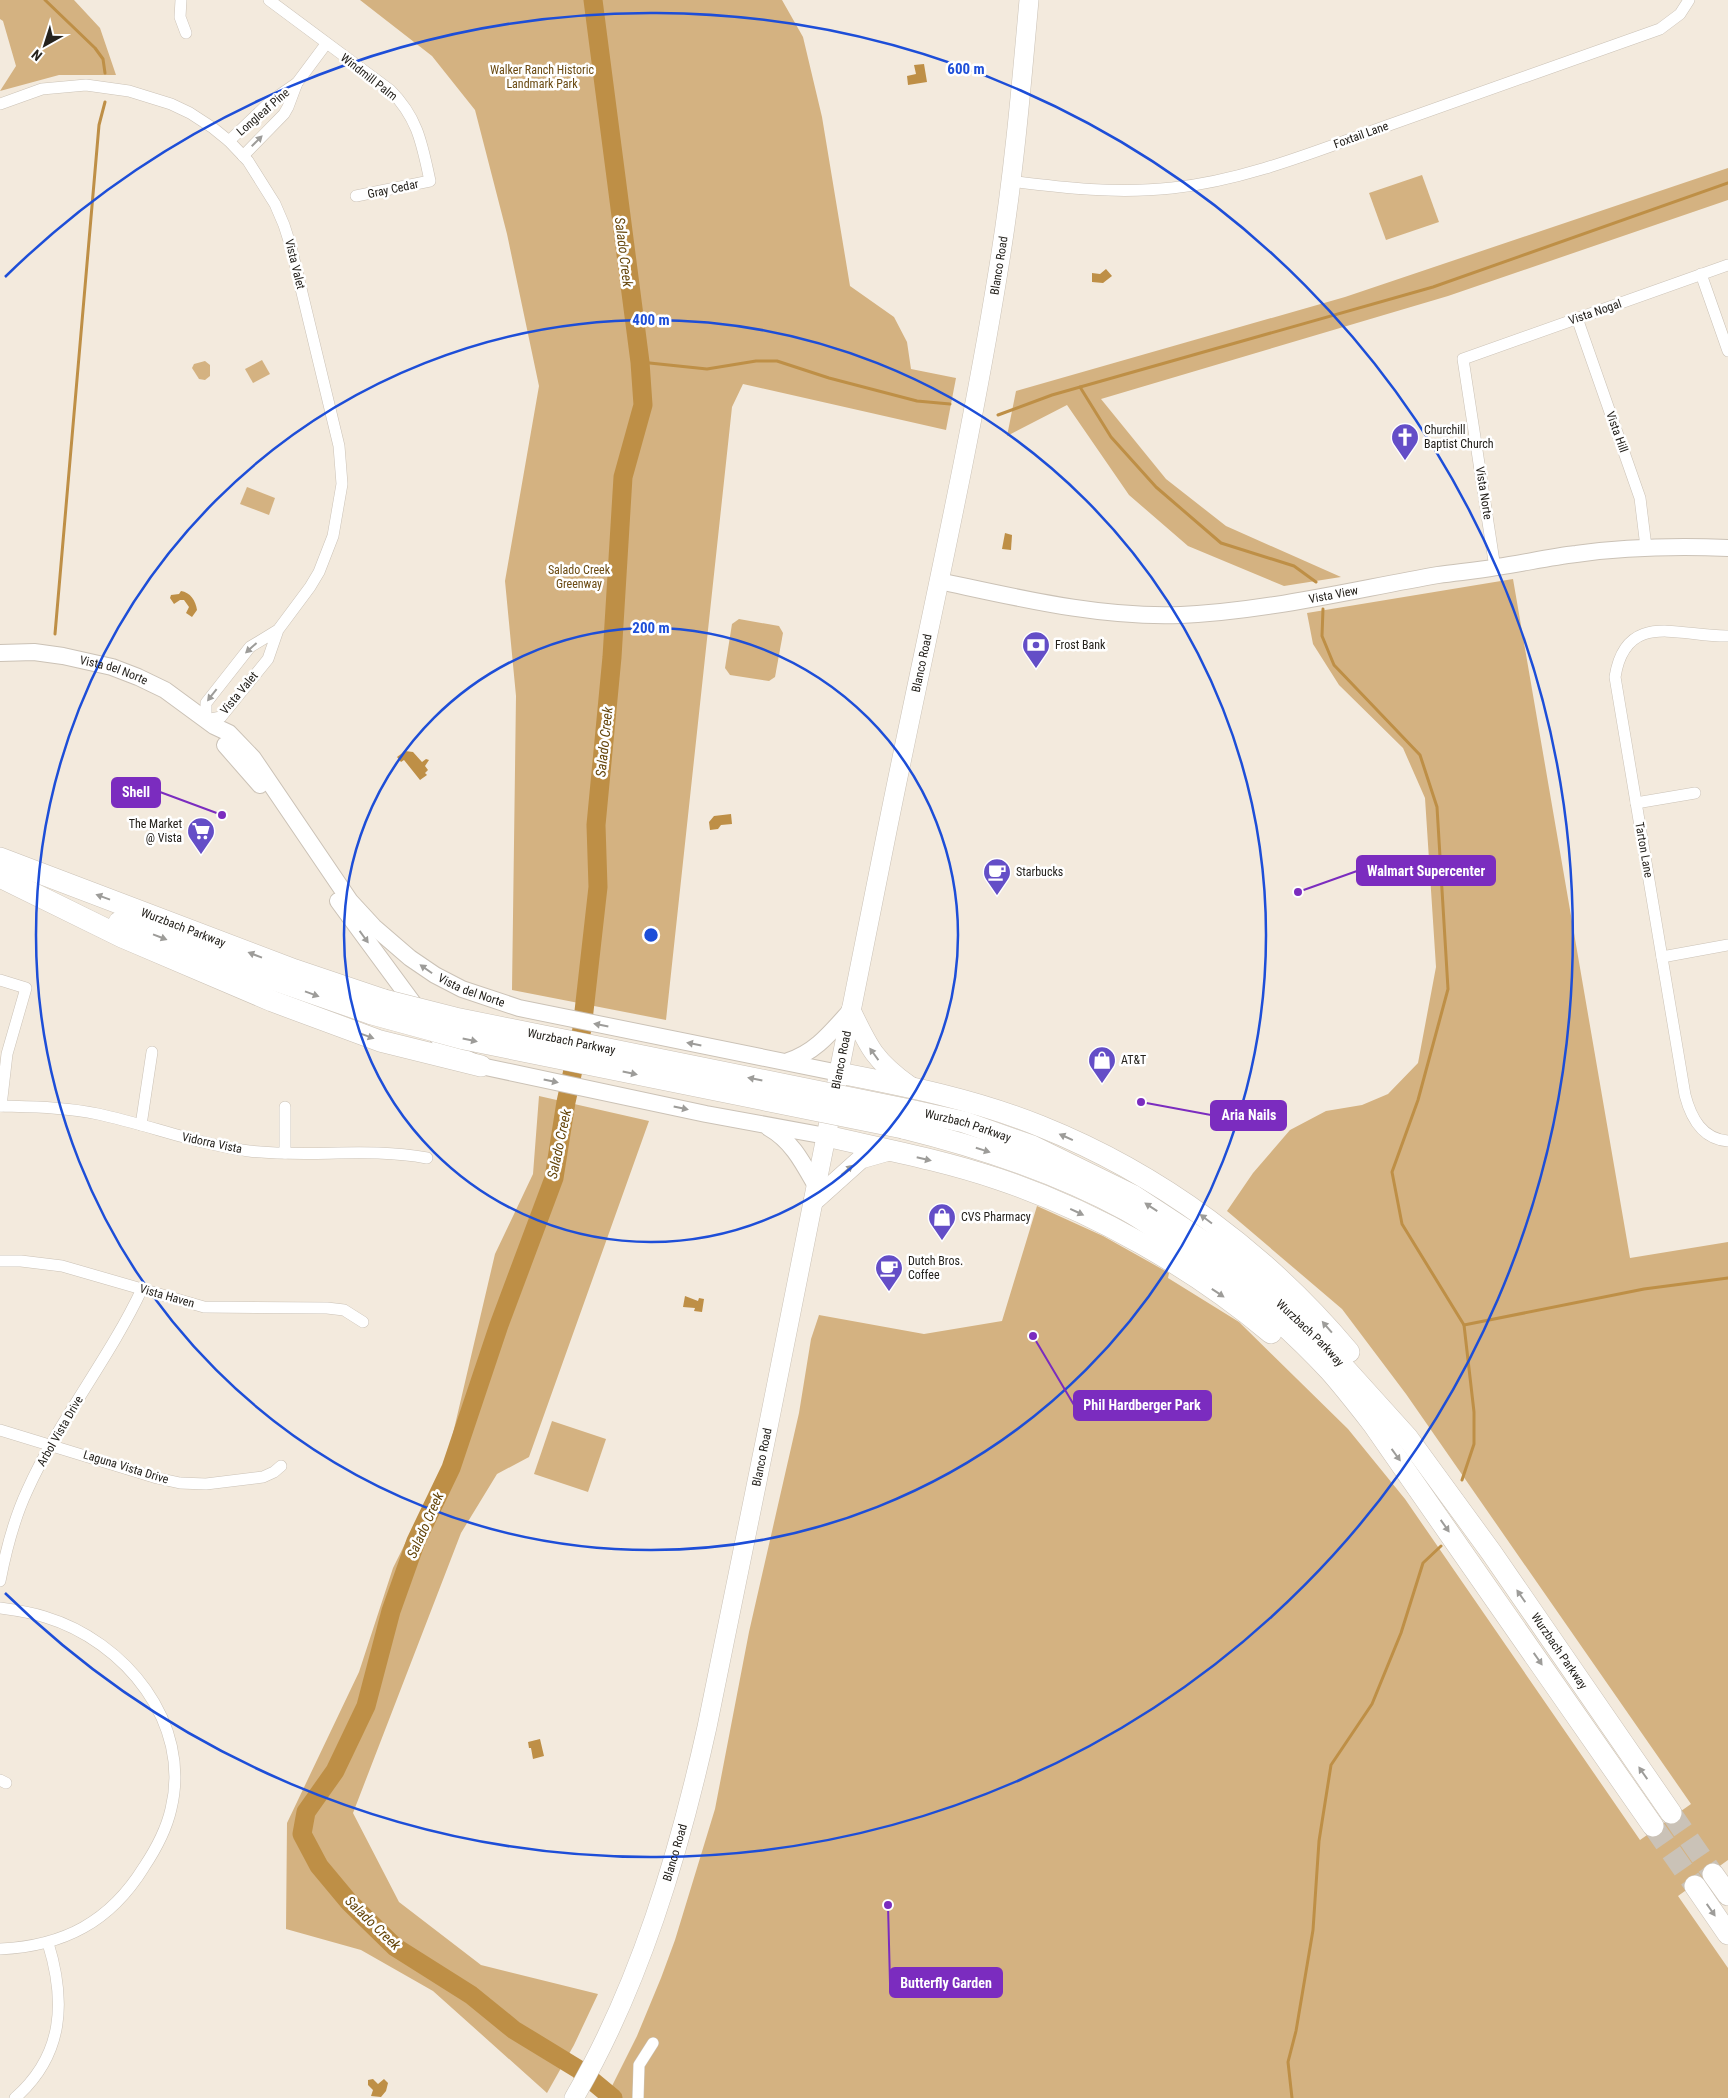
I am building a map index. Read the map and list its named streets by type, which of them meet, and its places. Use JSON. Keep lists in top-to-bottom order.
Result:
{
  "streets": {
    "highway": ["Wurzbach Parkway"],
    "main road": ["Blanco Road"],
    "street": [
      "Windmill Palm",
      "Longleaf Pine",
      "Foxtail Lane",
      "Gray Cedar",
      "Vista Valet",
      "Vista Nogal",
      "Vista Hill",
      "Vista Norte",
      "Vista View",
      "Vista del Norte",
      "Tarton Lane",
      "Vidorra Vista",
      "Vista Haven",
      "Arbol Vista Drive",
      "Laguna Vista Drive"
    ]
  },
  "crossings": [
    ["Windmill Palm", "Longleaf Pine"],
    ["Windmill Palm", "Gray Cedar"],
    ["Longleaf Pine", "Vista Valet"],
    ["Foxtail Lane", "Blanco Road"],
    ["Vista Valet", "Vista del Norte"],
    ["Blanco Road", "Vista View"],
    ["Blanco Road", "Vista del Norte"],
    ["Vista Nogal", "Vista Hill"],
    ["Vista Nogal", "Vista Norte"],
    ["Vista Hill", "Vista View"],
    ["Vista Norte", "Vista View"],
    ["Vista Haven", "Arbol Vista Drive"],
    ["Arbol Vista Drive", "Laguna Vista Drive"]
  ],
  "water": ["Salado Creek"],
  "parks": ["Walker Ranch Historic Landmark Park", "Salado Creek Greenway"],
  "places": {
    "church": ["Churchill Baptist Church"],
    "bank": ["Frost Bank"],
    "other": [
      "Shell",
      "Walmart Supercenter",
      "Aria Nails",
      "Phil Hardberger Park",
      "Butterfly Garden"
    ],
    "supermarket": ["The Market @ Vista"],
    "cafe": ["Starbucks", "Dutch Bros. Coffee"],
    "shop": ["AT&T", "CVS Pharmacy"]
  },
  "north": "bottom left",
  "rings": ["600 m", "400 m", "200 m"]
}
